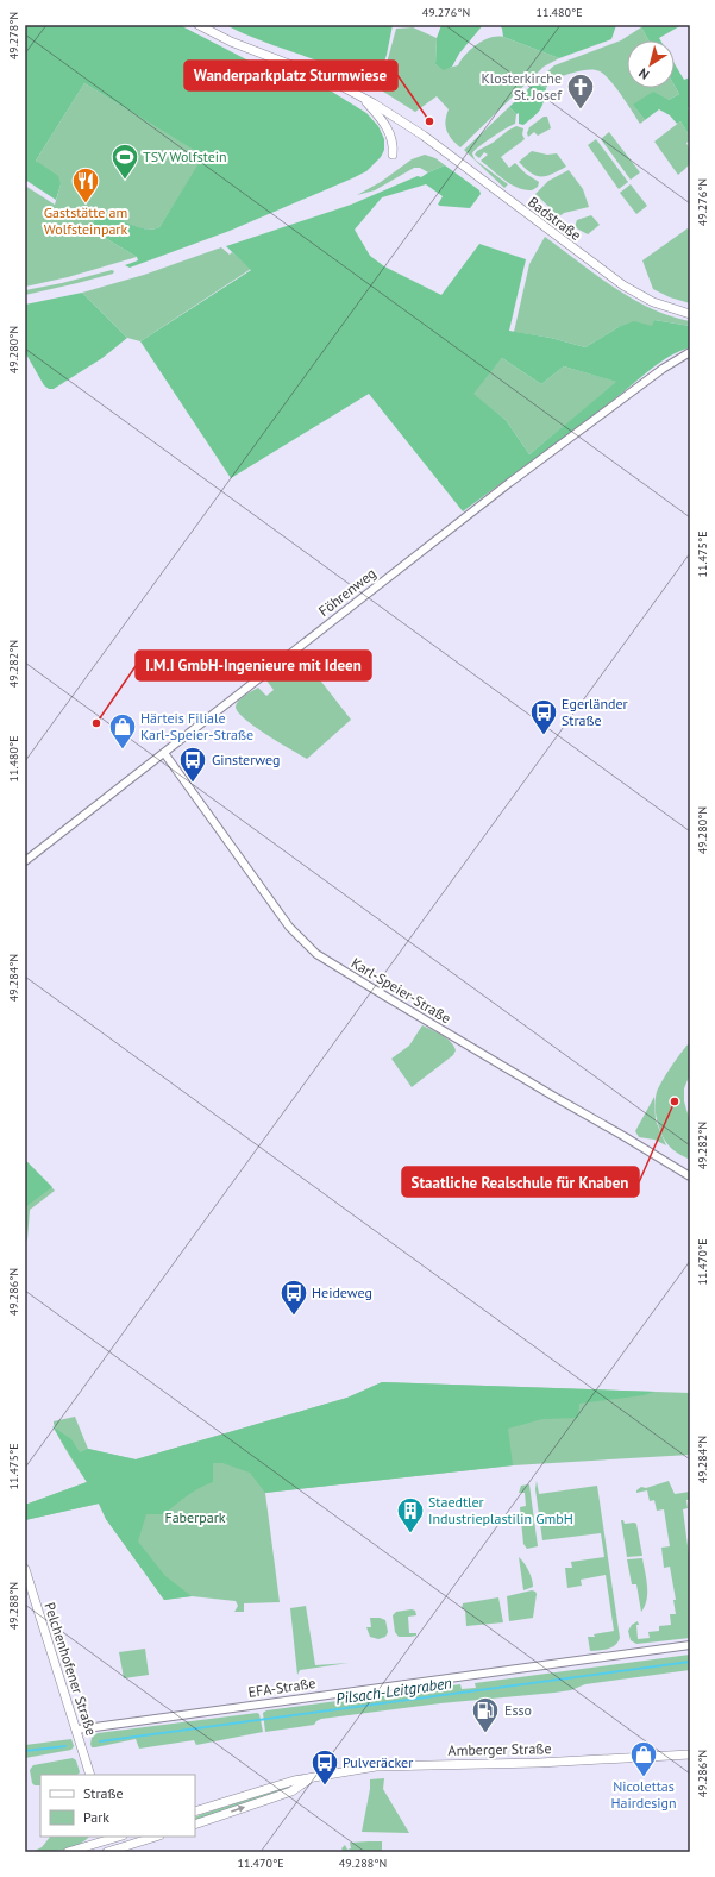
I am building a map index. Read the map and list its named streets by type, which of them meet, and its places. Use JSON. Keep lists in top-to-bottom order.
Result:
{
  "streets": {
    "main road": ["Badstraße", "Pelchenhofener Straße", "Amberger Straße"],
    "street": ["Föhrenweg", "Karl-Speier-Straße", "EFA-Straße"]
  },
  "crossings": [
    ["Föhrenweg", "Karl-Speier-Straße"],
    ["Pelchenhofener Straße", "EFA-Straße"]
  ],
  "water": ["Pilsach-Leitgraben"],
  "parks": ["Faberpark"],
  "places": {
    "church": ["Klosterkirche St. Josef"],
    "other": ["Wanderparkplatz Sturmwiese", "I.M.I GmbH-Ingenieure mit Ideen", "Staatliche Realschule für Knaben"],
    "sports": ["TSV Wolfstein"],
    "restaurant": ["Gaststätte am Wolfsteinpark"],
    "bus stop": [
      "Egerländer Straße",
      "Ginsterweg",
      "Heideweg",
      "Pulveräcker"
    ],
    "shop": ["Härteis Filiale Karl-Speier-Straße", "Nicolettas Hairdesign"],
    "building": ["Staedtler Industrieplastilin GmbH"],
    "fuel station": ["Esso"]
  },
  "legend": ["Straße", "Park"],
  "north": "bottom left",
  "coordinates": [
    "49.276°N",
    "11.480°E",
    "49.278°N",
    "49.280°N",
    "11.475°E",
    "49.282°N",
    "49.284°N",
    "11.470°E",
    "49.286°N",
    "49.288°N"
  ]
}
